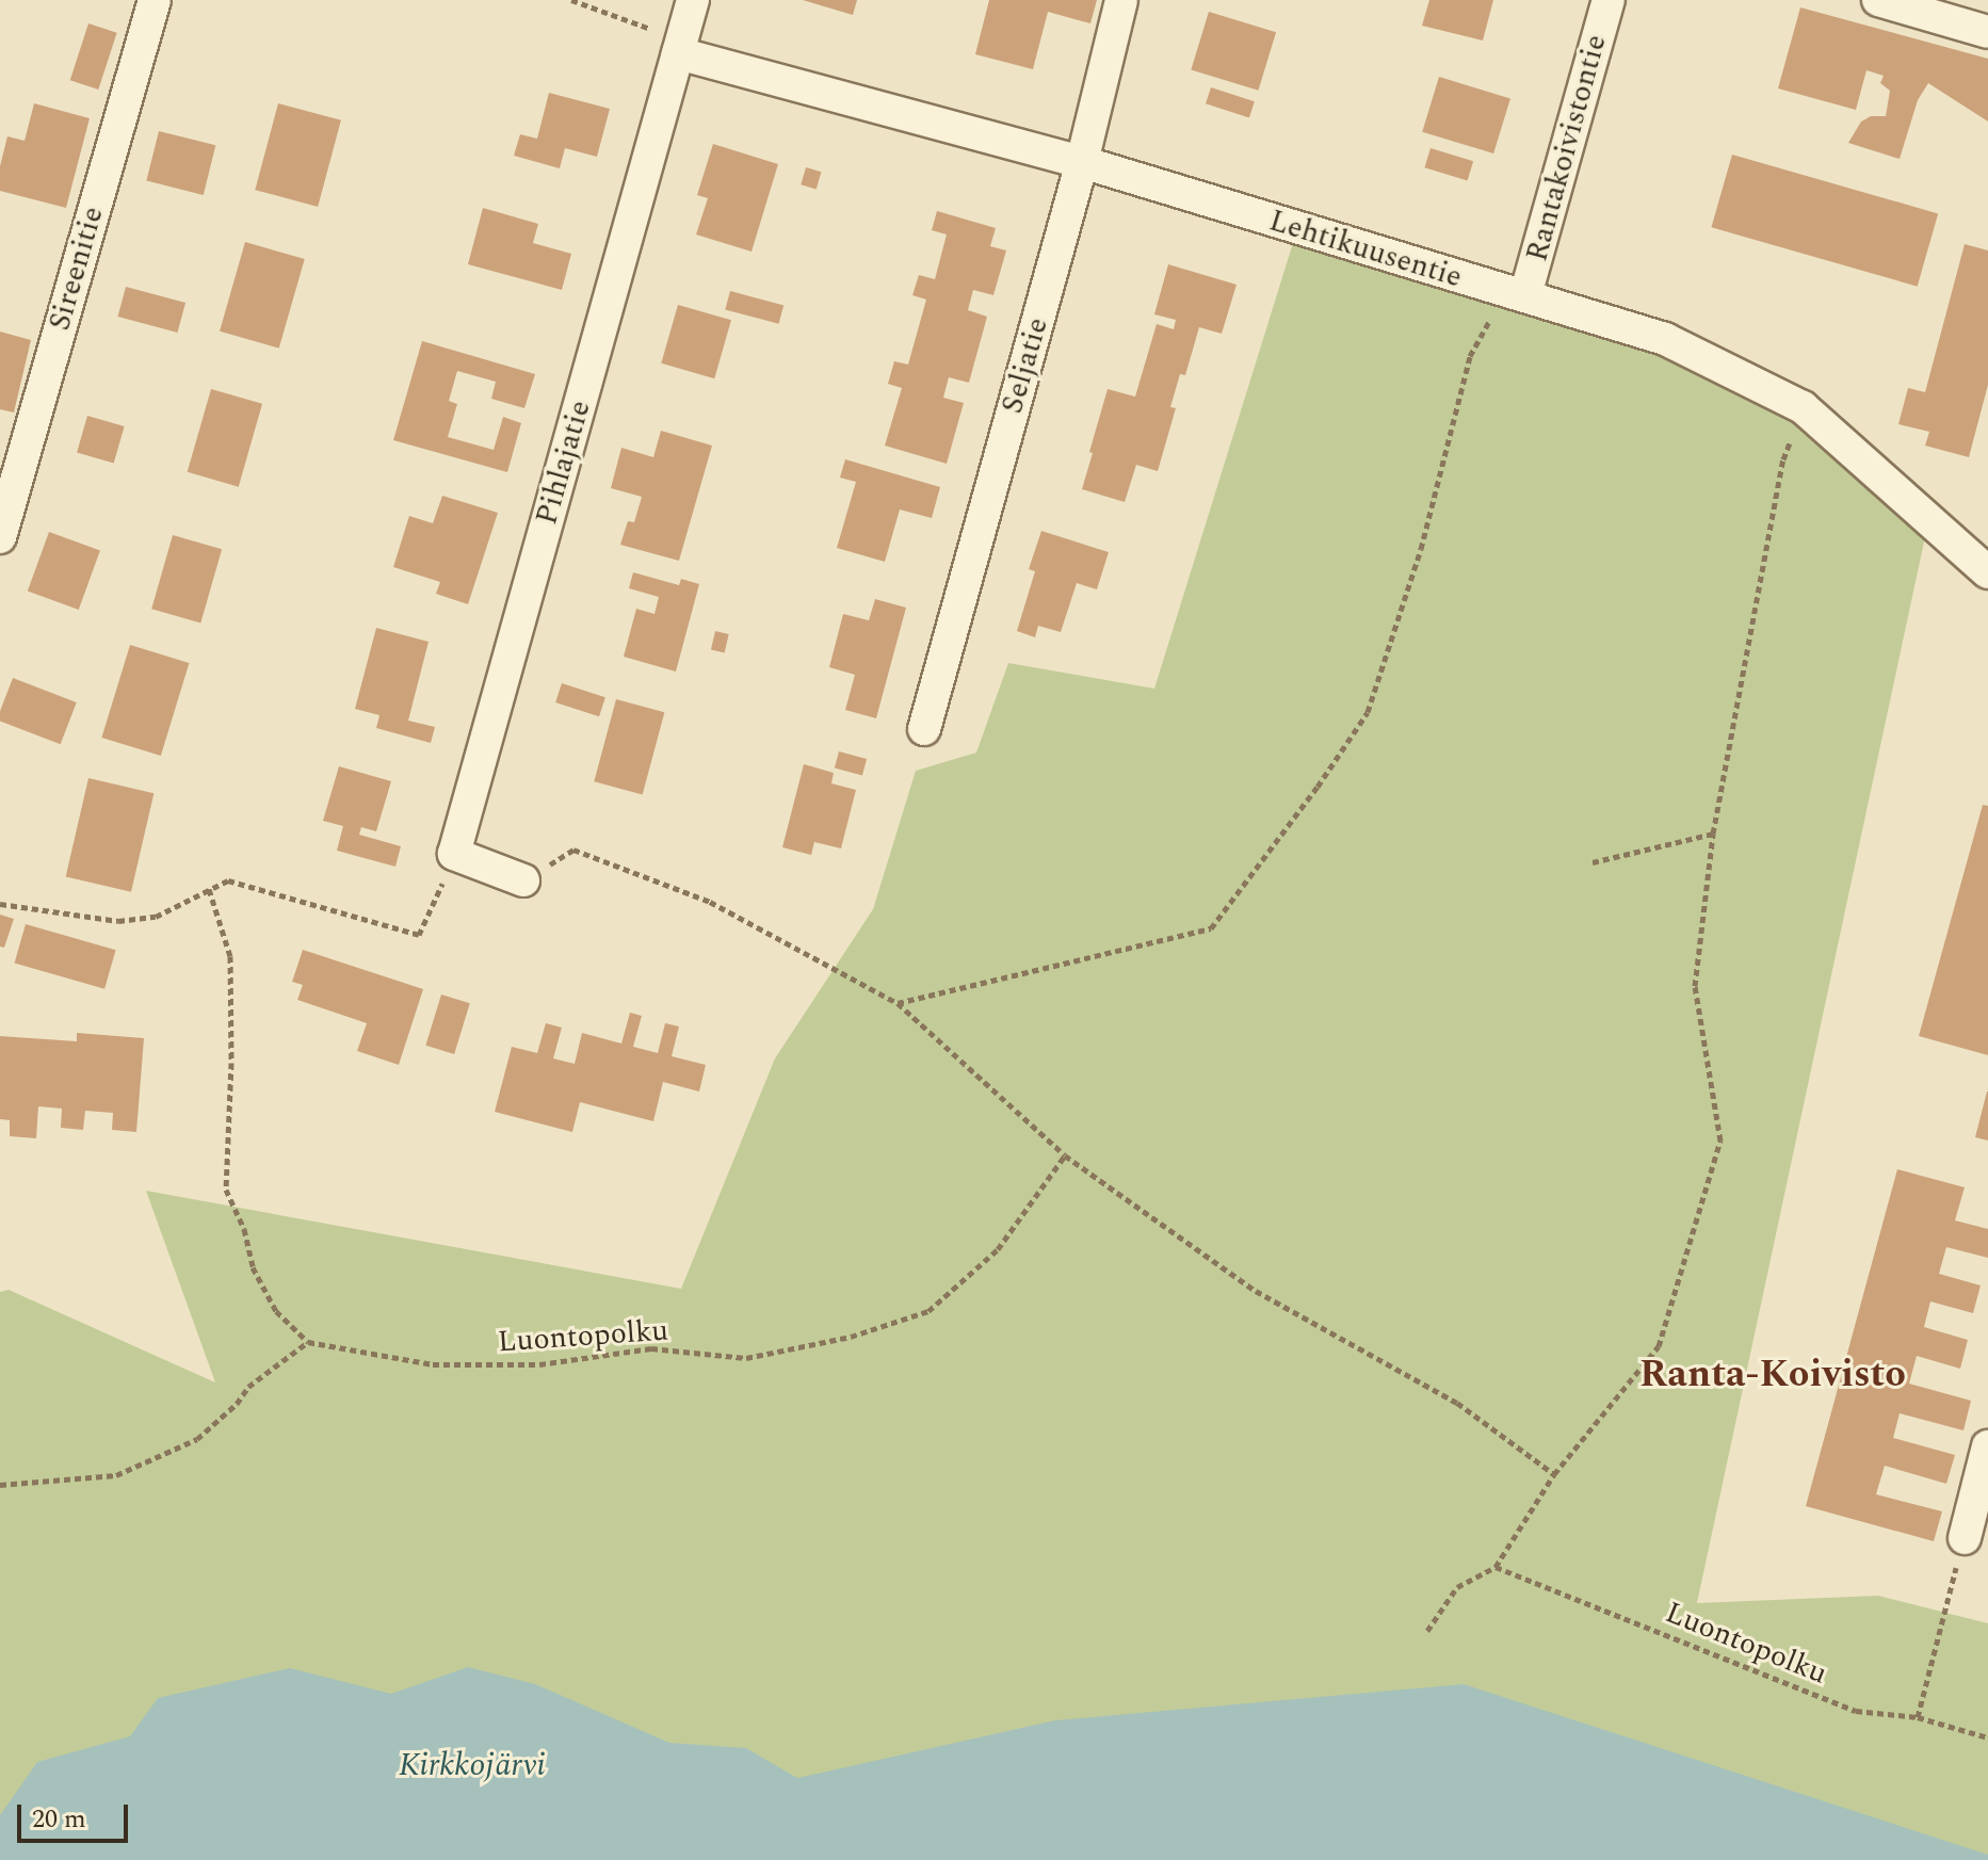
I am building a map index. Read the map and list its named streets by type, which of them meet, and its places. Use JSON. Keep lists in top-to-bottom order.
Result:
{
  "streets": {
    "street": [
      "Rantakoivistontie",
      "Lehtikuusentie",
      "Sireenitie",
      "Seljatie",
      "Pihlajatie"
    ],
    "path": ["Luontopolku"]
  },
  "crossings": [
    ["Rantakoivistontie", "Lehtikuusentie"],
    ["Lehtikuusentie", "Seljatie"],
    ["Lehtikuusentie", "Pihlajatie"]
  ],
  "districts": ["Ranta-Koivisto"],
  "water": ["Kirkkojärvi"],
  "scale_bar": "20 m"
}
